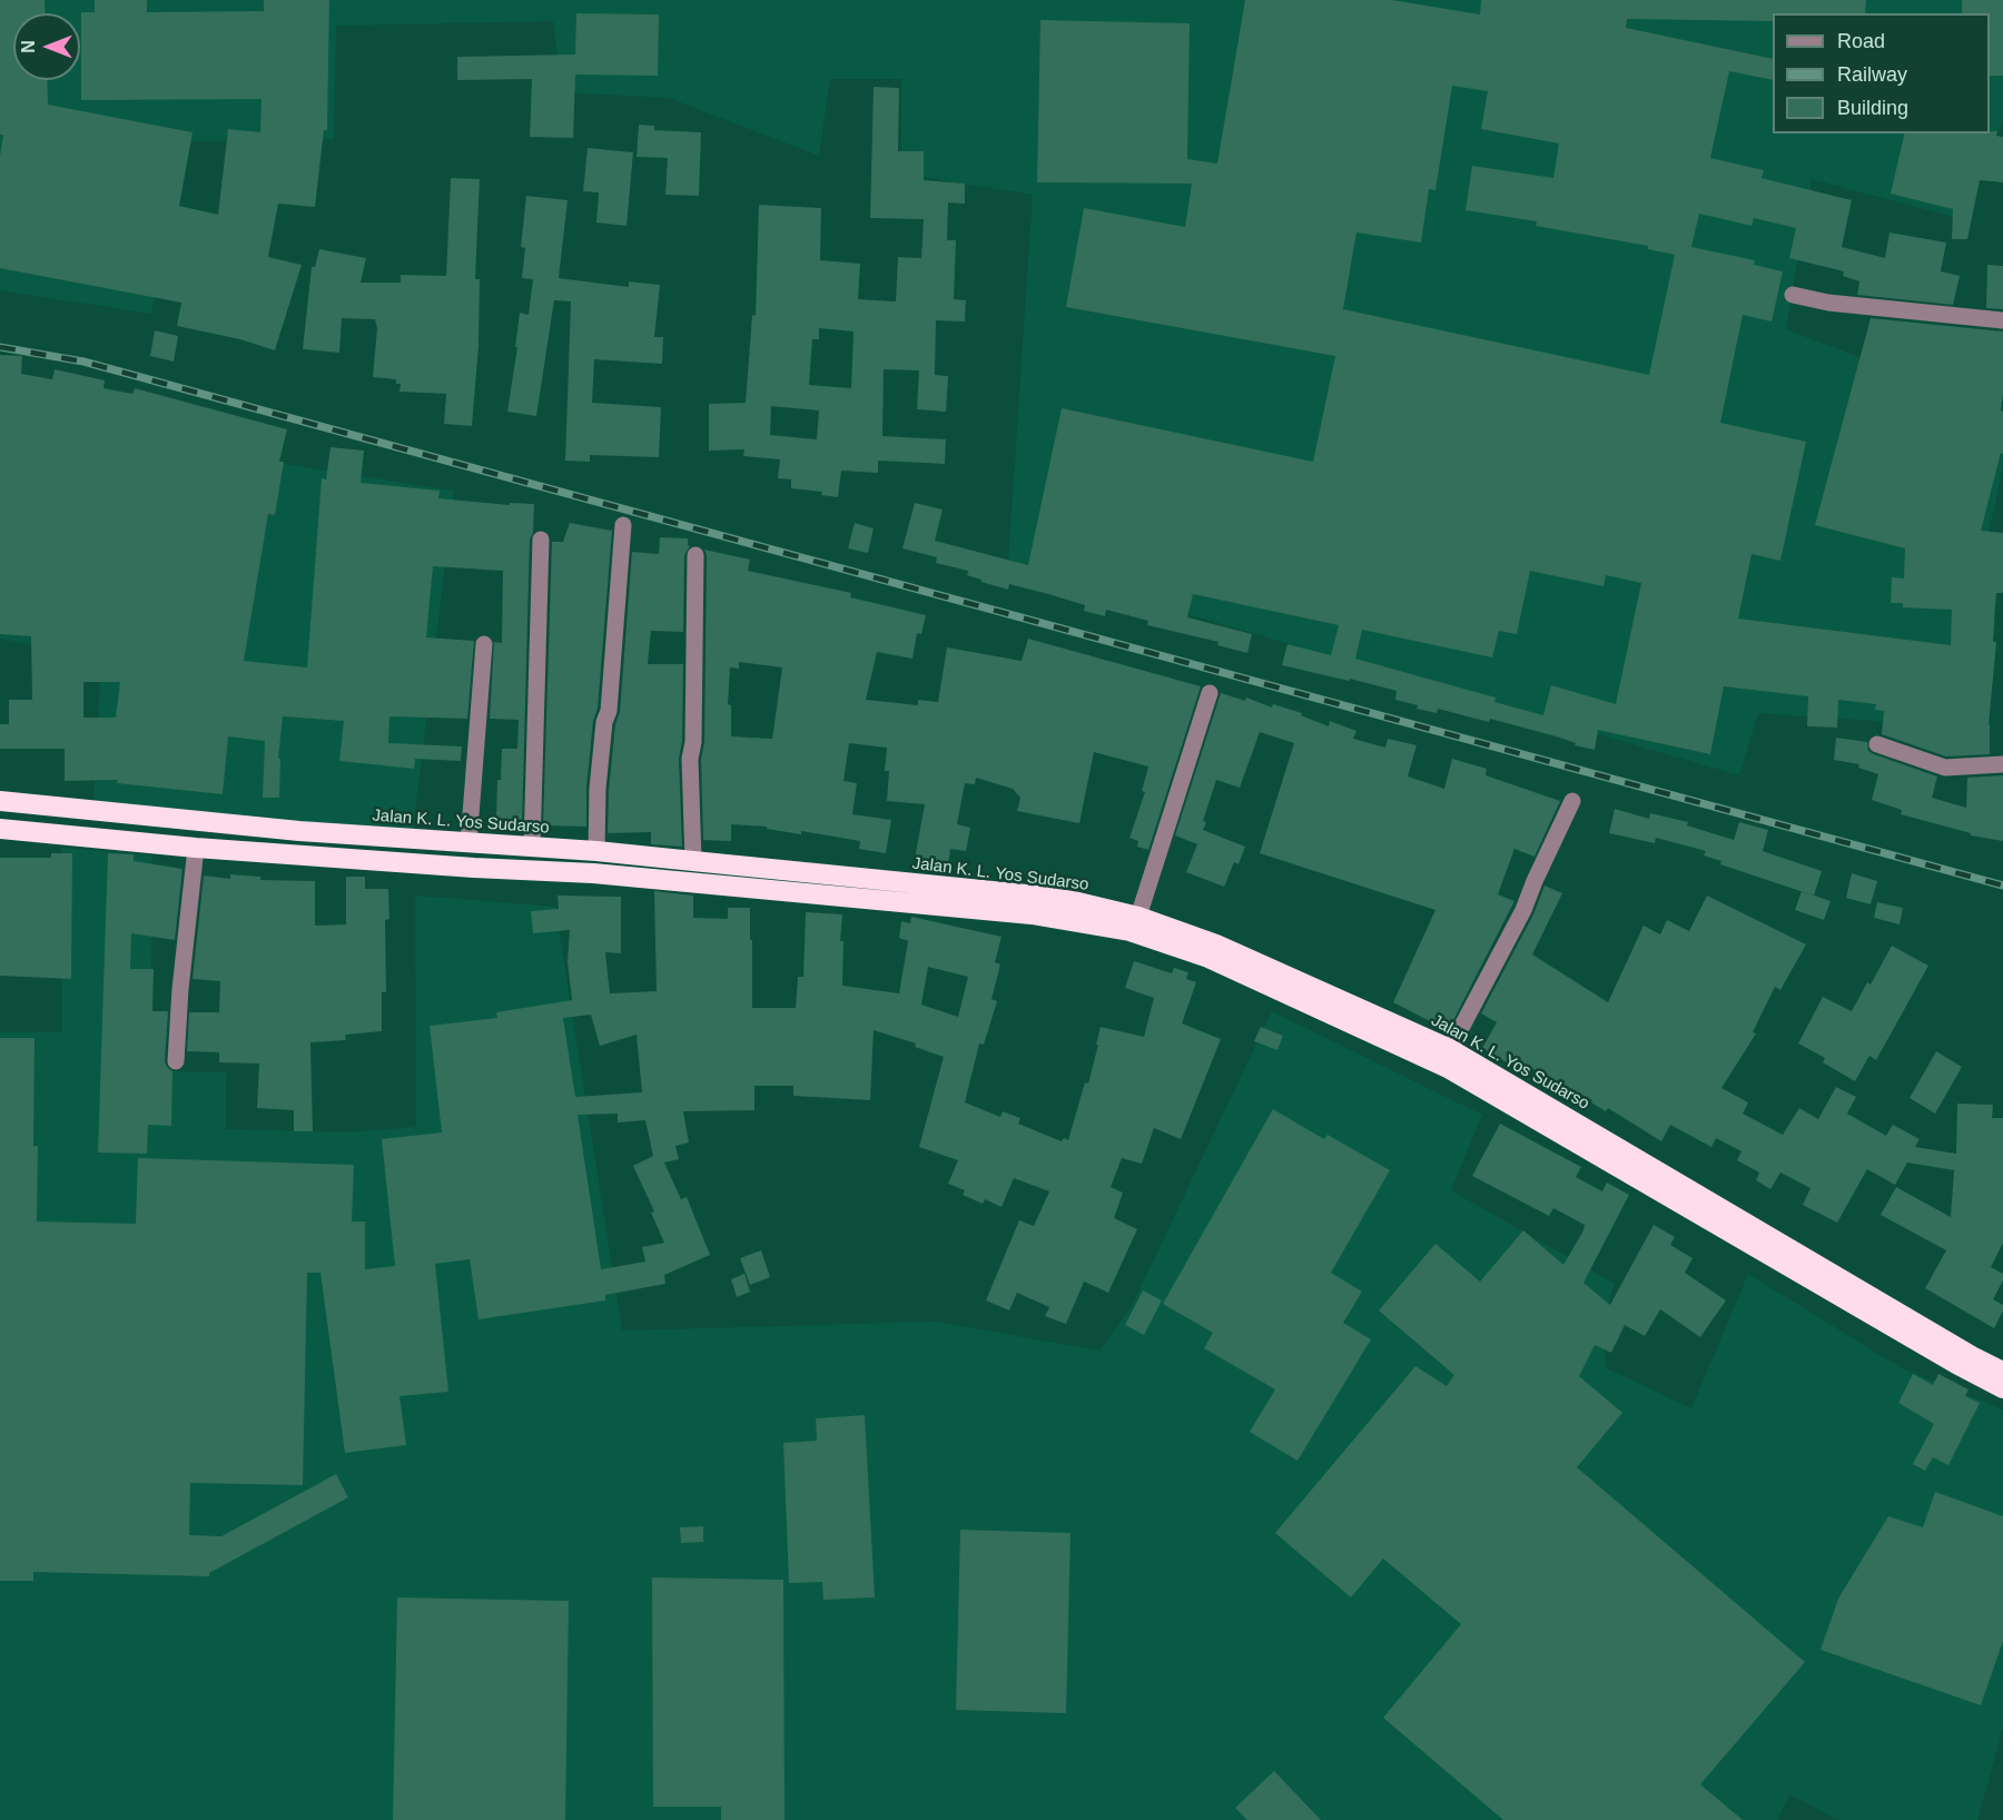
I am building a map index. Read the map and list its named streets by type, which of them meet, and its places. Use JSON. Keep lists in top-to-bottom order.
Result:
{
  "streets": {
    "highway": ["Jalan K. L. Yos Sudarso"]
  },
  "legend": ["Road", "Railway", "Building"],
  "north": "left"
}
